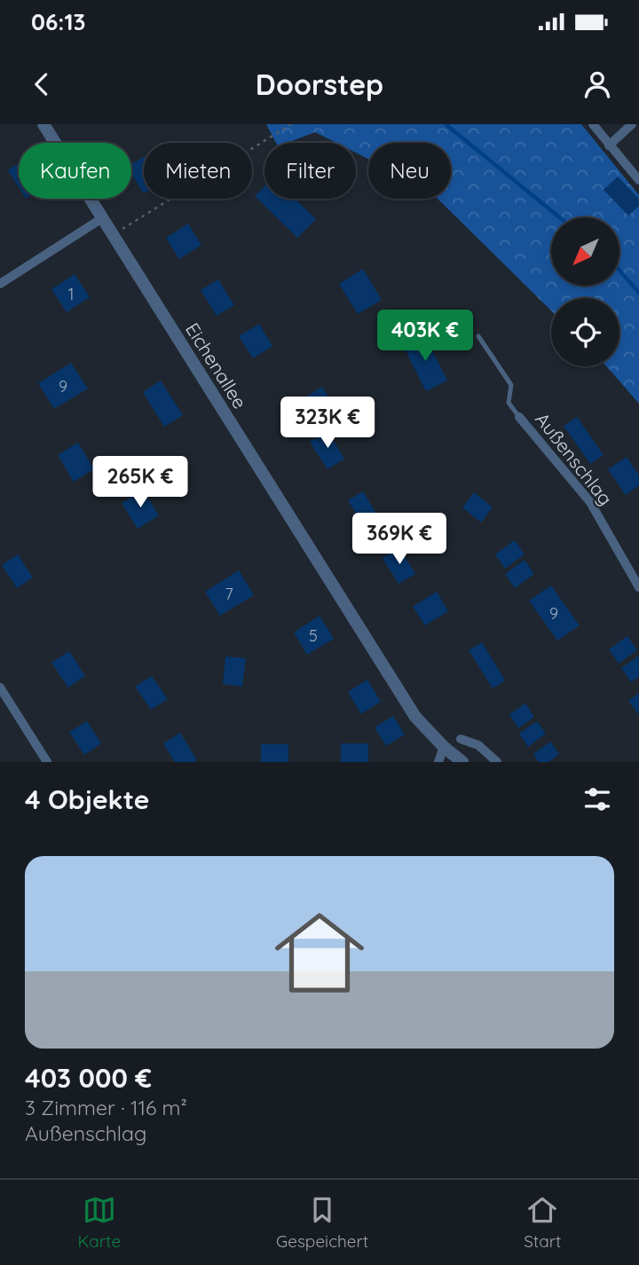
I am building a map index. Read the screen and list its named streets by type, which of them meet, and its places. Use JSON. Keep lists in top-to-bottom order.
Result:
{
  "streets": {
    "street": ["Eichenallee", "Außenschlag"]
  },
  "house_numbers": [
    "1",
    "9",
    "7",
    "9",
    "5"
  ],
  "north": "bottom left",
  "page": {
    "status": "06:13",
    "header": "Doorstep",
    "chip": [
      "Kaufen",
      "Mieten",
      "Filter",
      "Neu"
    ],
    "price": [
      "403K €",
      "323K €",
      "265K €",
      "369K €"
    ],
    "heading": "4 Objekte",
    "list": [
      {
        "name": "403 000 €",
        "note": "3 Zimmer · 116 m² · Außenschlag"
      }
    ],
    "tabs": ["Karte", "Gespeichert", "Start"]
  }
}
